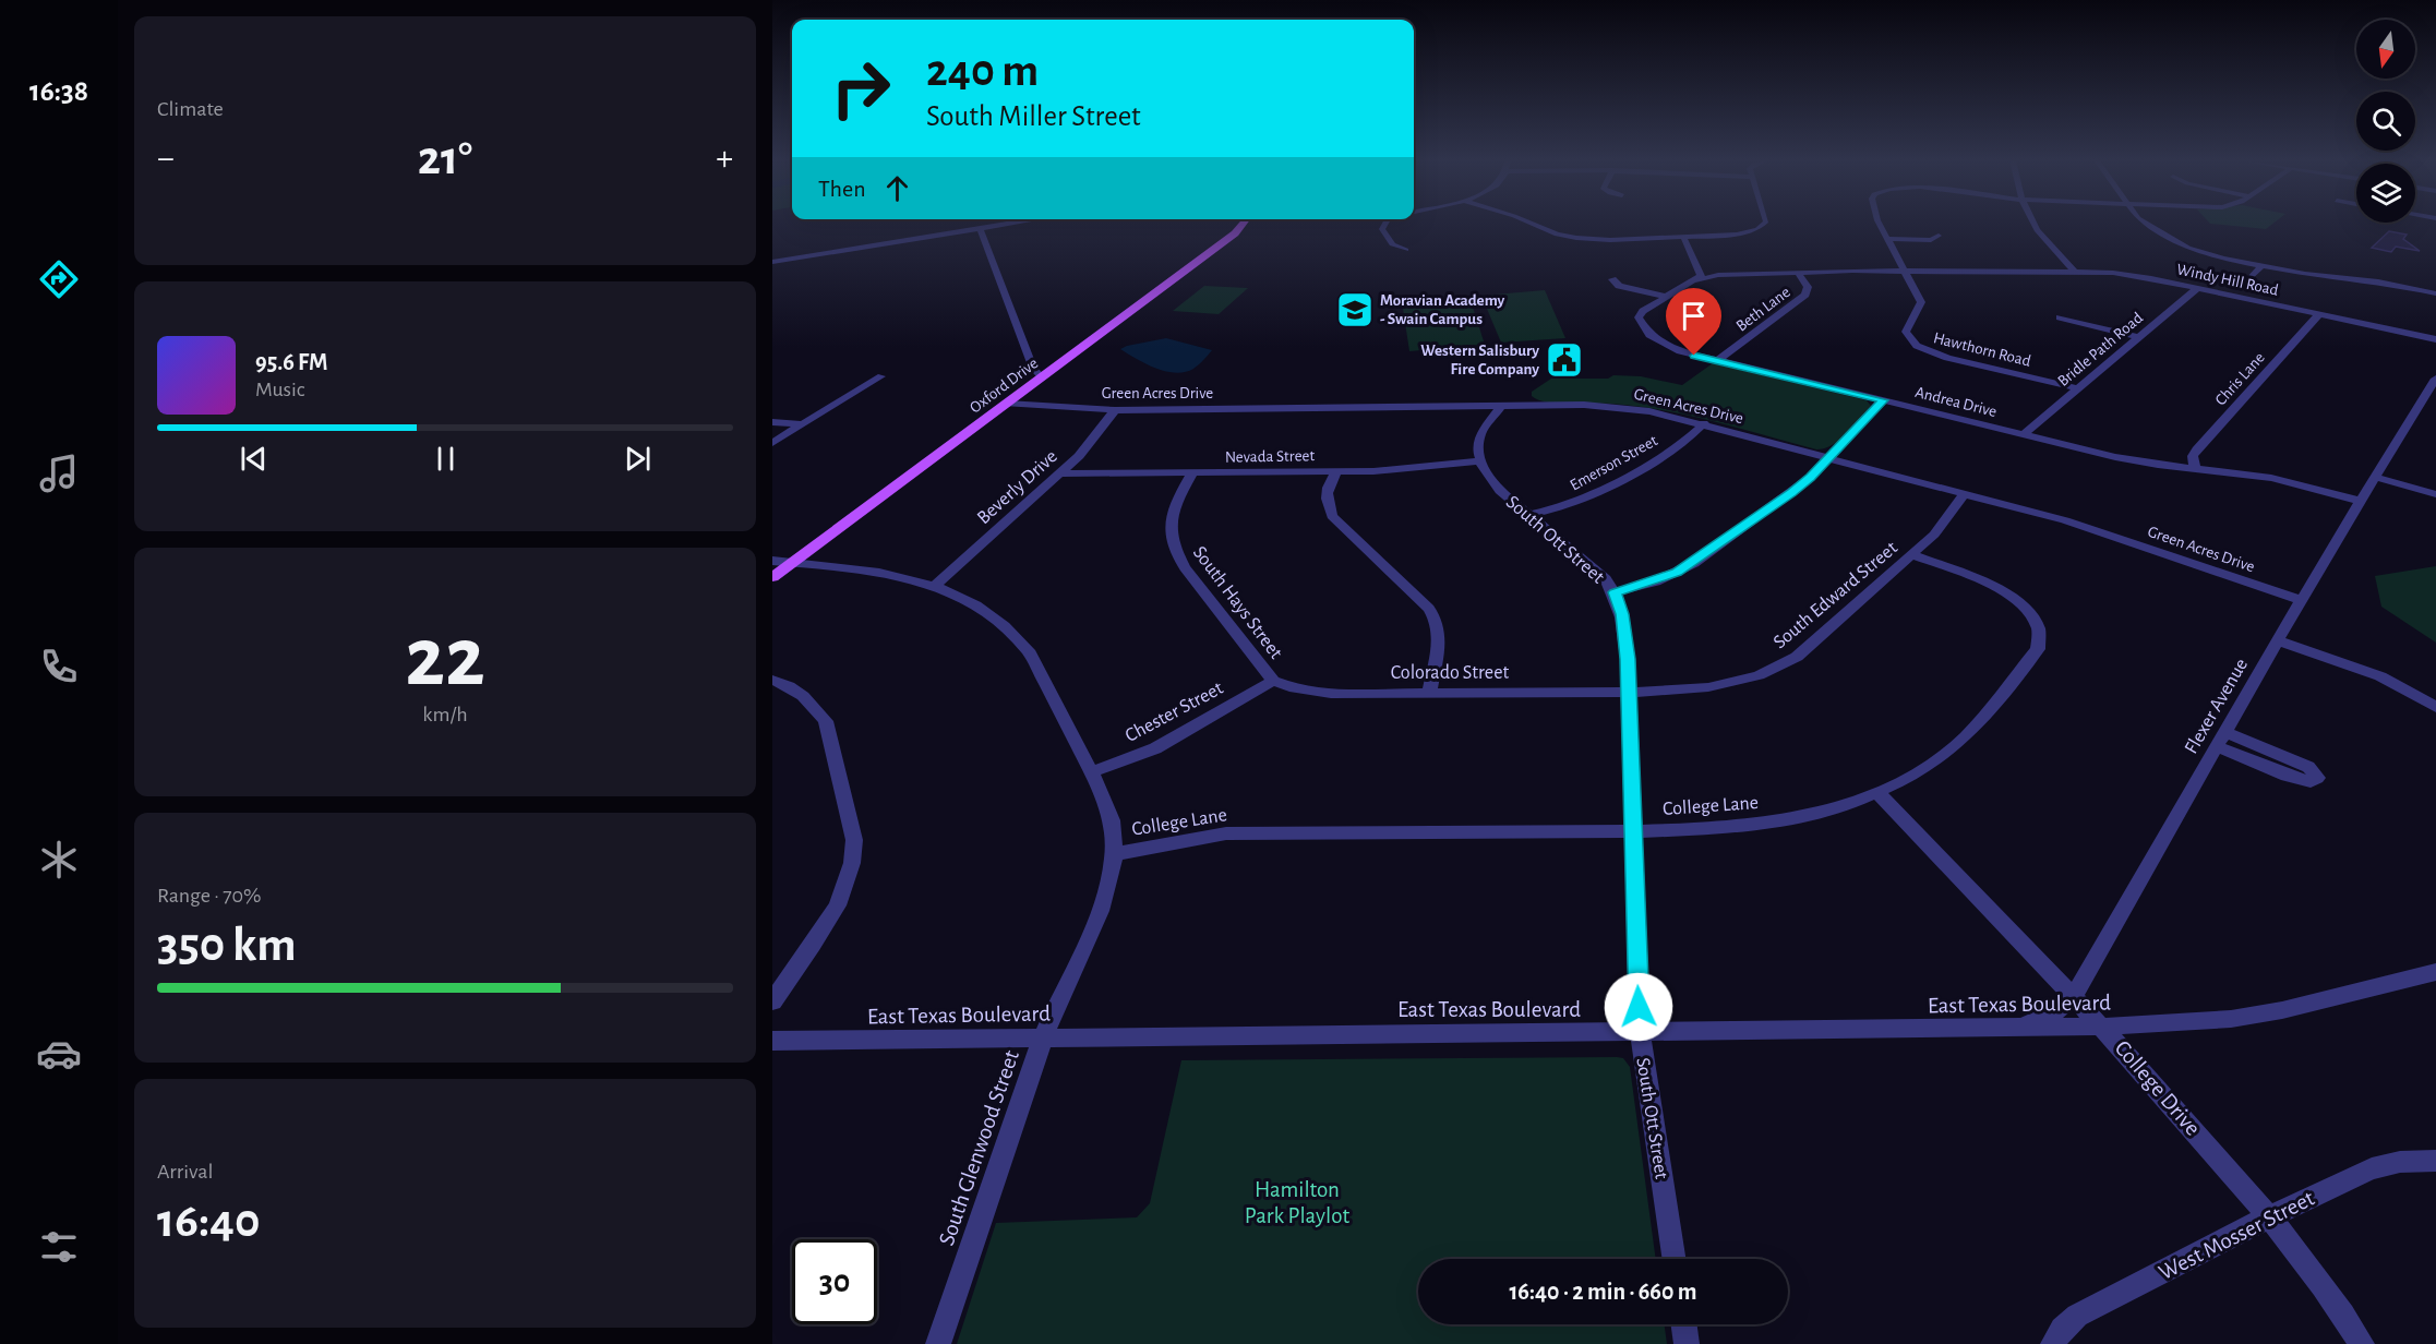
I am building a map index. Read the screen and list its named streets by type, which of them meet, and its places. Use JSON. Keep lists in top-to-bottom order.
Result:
{
  "streets": {
    "main road": ["Oxford Drive"],
    "street": [
      "Windy Hill Road",
      "Beth Lane",
      "Hawthorn Road",
      "Bridle Path Road",
      "Chris Lane",
      "Green Acres Drive",
      "Andrea Drive",
      "Nevada Street",
      "Emerson Street",
      "Beverly Drive",
      "South Ott Street",
      "South Edward Street",
      "South Hays Street",
      "Colorado Street",
      "Flexer Avenue",
      "Chester Street",
      "College Lane",
      "East Texas Boulevard",
      "College Drive",
      "South Glenwood Street",
      "West Mosser Street"
    ]
  },
  "crossings": [
    ["Windy Hill Road", "Beth Lane"],
    ["Windy Hill Road", "Hawthorn Road"],
    ["Windy Hill Road", "Bridle Path Road"],
    ["Windy Hill Road", "Chris Lane"],
    ["Windy Hill Road", "Andrea Drive"],
    ["Beth Lane", "Andrea Drive"],
    ["Hawthorn Road", "Bridle Path Road"],
    ["Bridle Path Road", "Andrea Drive"],
    ["Chris Lane", "Andrea Drive"],
    ["Oxford Drive", "Green Acres Drive"],
    ["Oxford Drive", "South Glenwood Street"],
    ["Green Acres Drive", "Emerson Street"],
    ["Green Acres Drive", "Beverly Drive"],
    ["Green Acres Drive", "South Edward Street"],
    ["Green Acres Drive", "Flexer Avenue"],
    ["Andrea Drive", "Flexer Avenue"],
    ["Nevada Street", "Beverly Drive"],
    ["Nevada Street", "South Ott Street"],
    ["Nevada Street", "South Hays Street"],
    ["Emerson Street", "South Ott Street"],
    ["Beverly Drive", "South Glenwood Street"],
    ["South Ott Street", "South Edward Street"],
    ["South Ott Street", "Colorado Street"],
    ["South Ott Street", "College Lane"],
    ["South Ott Street", "East Texas Boulevard"],
    ["South Edward Street", "Colorado Street"],
    ["South Edward Street", "College Lane"],
    ["South Hays Street", "Colorado Street"],
    ["South Hays Street", "Chester Street"],
    ["Colorado Street", "Chester Street"],
    ["Flexer Avenue", "East Texas Boulevard"],
    ["Flexer Avenue", "College Drive"],
    ["Chester Street", "South Glenwood Street"],
    ["College Lane", "College Drive"],
    ["College Lane", "South Glenwood Street"],
    ["East Texas Boulevard", "College Drive"],
    ["East Texas Boulevard", "South Glenwood Street"],
    ["College Drive", "West Mosser Street"]
  ],
  "parks": ["Hamilton Park Playlot"],
  "places": {
    "school or university": ["Moravian Academy - Swain Campus"],
    "public building": ["Western Salisbury Fire Company"]
  },
  "north": "bottom",
  "page": {
    "tabs": "16:38",
    "tile": [
      "Climate",
      ["22", "km/h"],
      ["Range · 70%", "350 km"],
      ["Arrival", "16:40"]
    ],
    "turn": ["240 m", "South Miller Street"],
    "heat": ["−", "21°", "+"],
    "then": "Then",
    "song": ["95.6 FM", "Music"],
    "limit": "30",
    "trip": "16:40 · 2 min · 660 m"
  }
}
